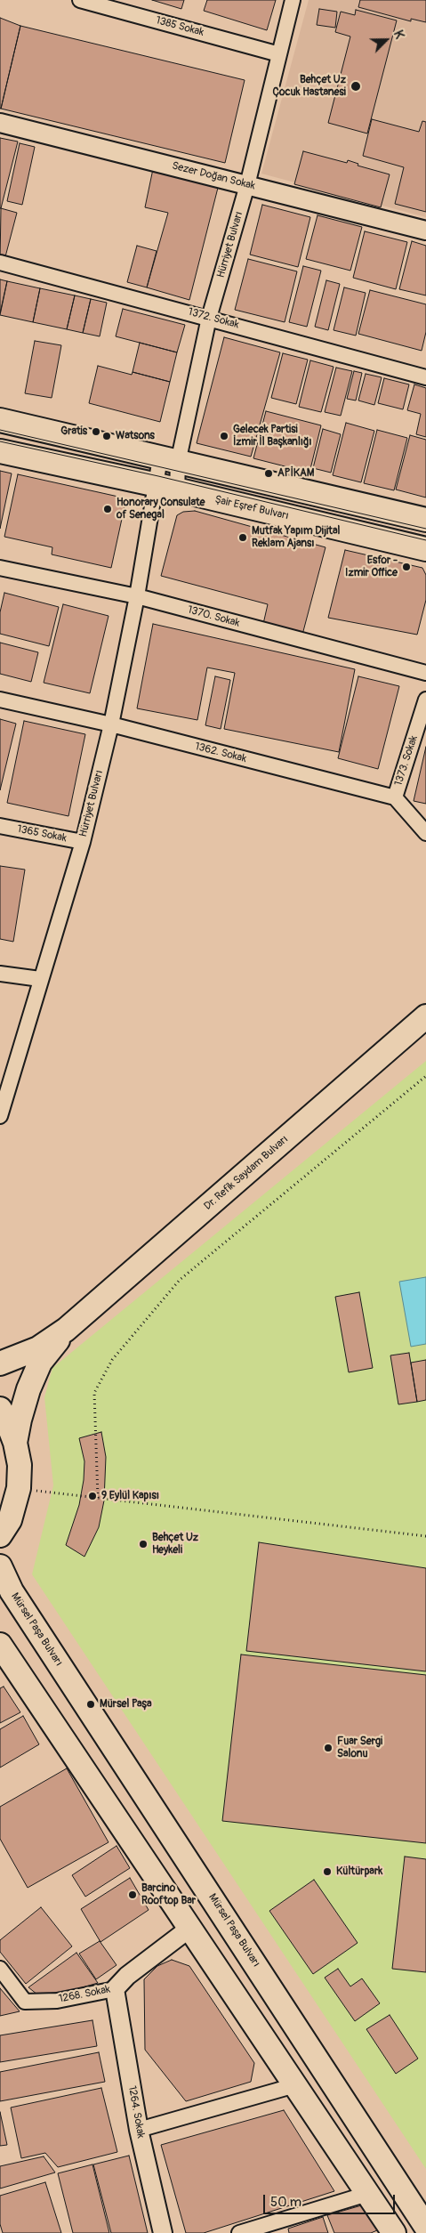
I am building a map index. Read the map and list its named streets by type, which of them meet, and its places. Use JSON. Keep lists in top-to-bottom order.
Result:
{
  "streets": {
    "main road": ["Şair Eşref Bulvarı", "Dr. Refik Saydam Bulvarı", "Mürsel Paşa Bulvarı"],
    "street": [
      "1385 Sokak",
      "Sezer Doğan Sokak",
      "Hürriyet Bulvarı",
      "1372. Sokak",
      "1370. Sokak",
      "1362. Sokak",
      "1373. Sokak",
      "1365 Sokak",
      "1268. Sokak",
      "1264. Sokak"
    ]
  },
  "crossings": [
    ["1385 Sokak", "Hürriyet Bulvarı"],
    ["Sezer Doğan Sokak", "Hürriyet Bulvarı"],
    ["Hürriyet Bulvarı", "1372. Sokak"],
    ["Hürriyet Bulvarı", "Şair Eşref Bulvarı"],
    ["Hürriyet Bulvarı", "1370. Sokak"],
    ["Hürriyet Bulvarı", "1362. Sokak"],
    ["Hürriyet Bulvarı", "1365 Sokak"],
    ["1362. Sokak", "1373. Sokak"],
    ["1268. Sokak", "1264. Sokak"]
  ],
  "places": [
    "Behçet Uz Çocuk Hastanesi",
    "Gratis",
    "Watsons",
    "Gelecek Partisi İzmir İl Başkanlığı",
    "APİKAM",
    "Honorary Consulate of Senegal",
    "Mutfak Yapım Dijital Reklam Ajansı",
    "Esfor - Izmir Office",
    "9 Eylül Kapısı",
    "Behçet Uz Heykeli",
    "Mürsel Paşa",
    "Fuar Sergi Salonu",
    "Kültürpark",
    "Barcino Rooftop Bar"
  ],
  "scale_bar": "50 m",
  "north": "top right"
}
